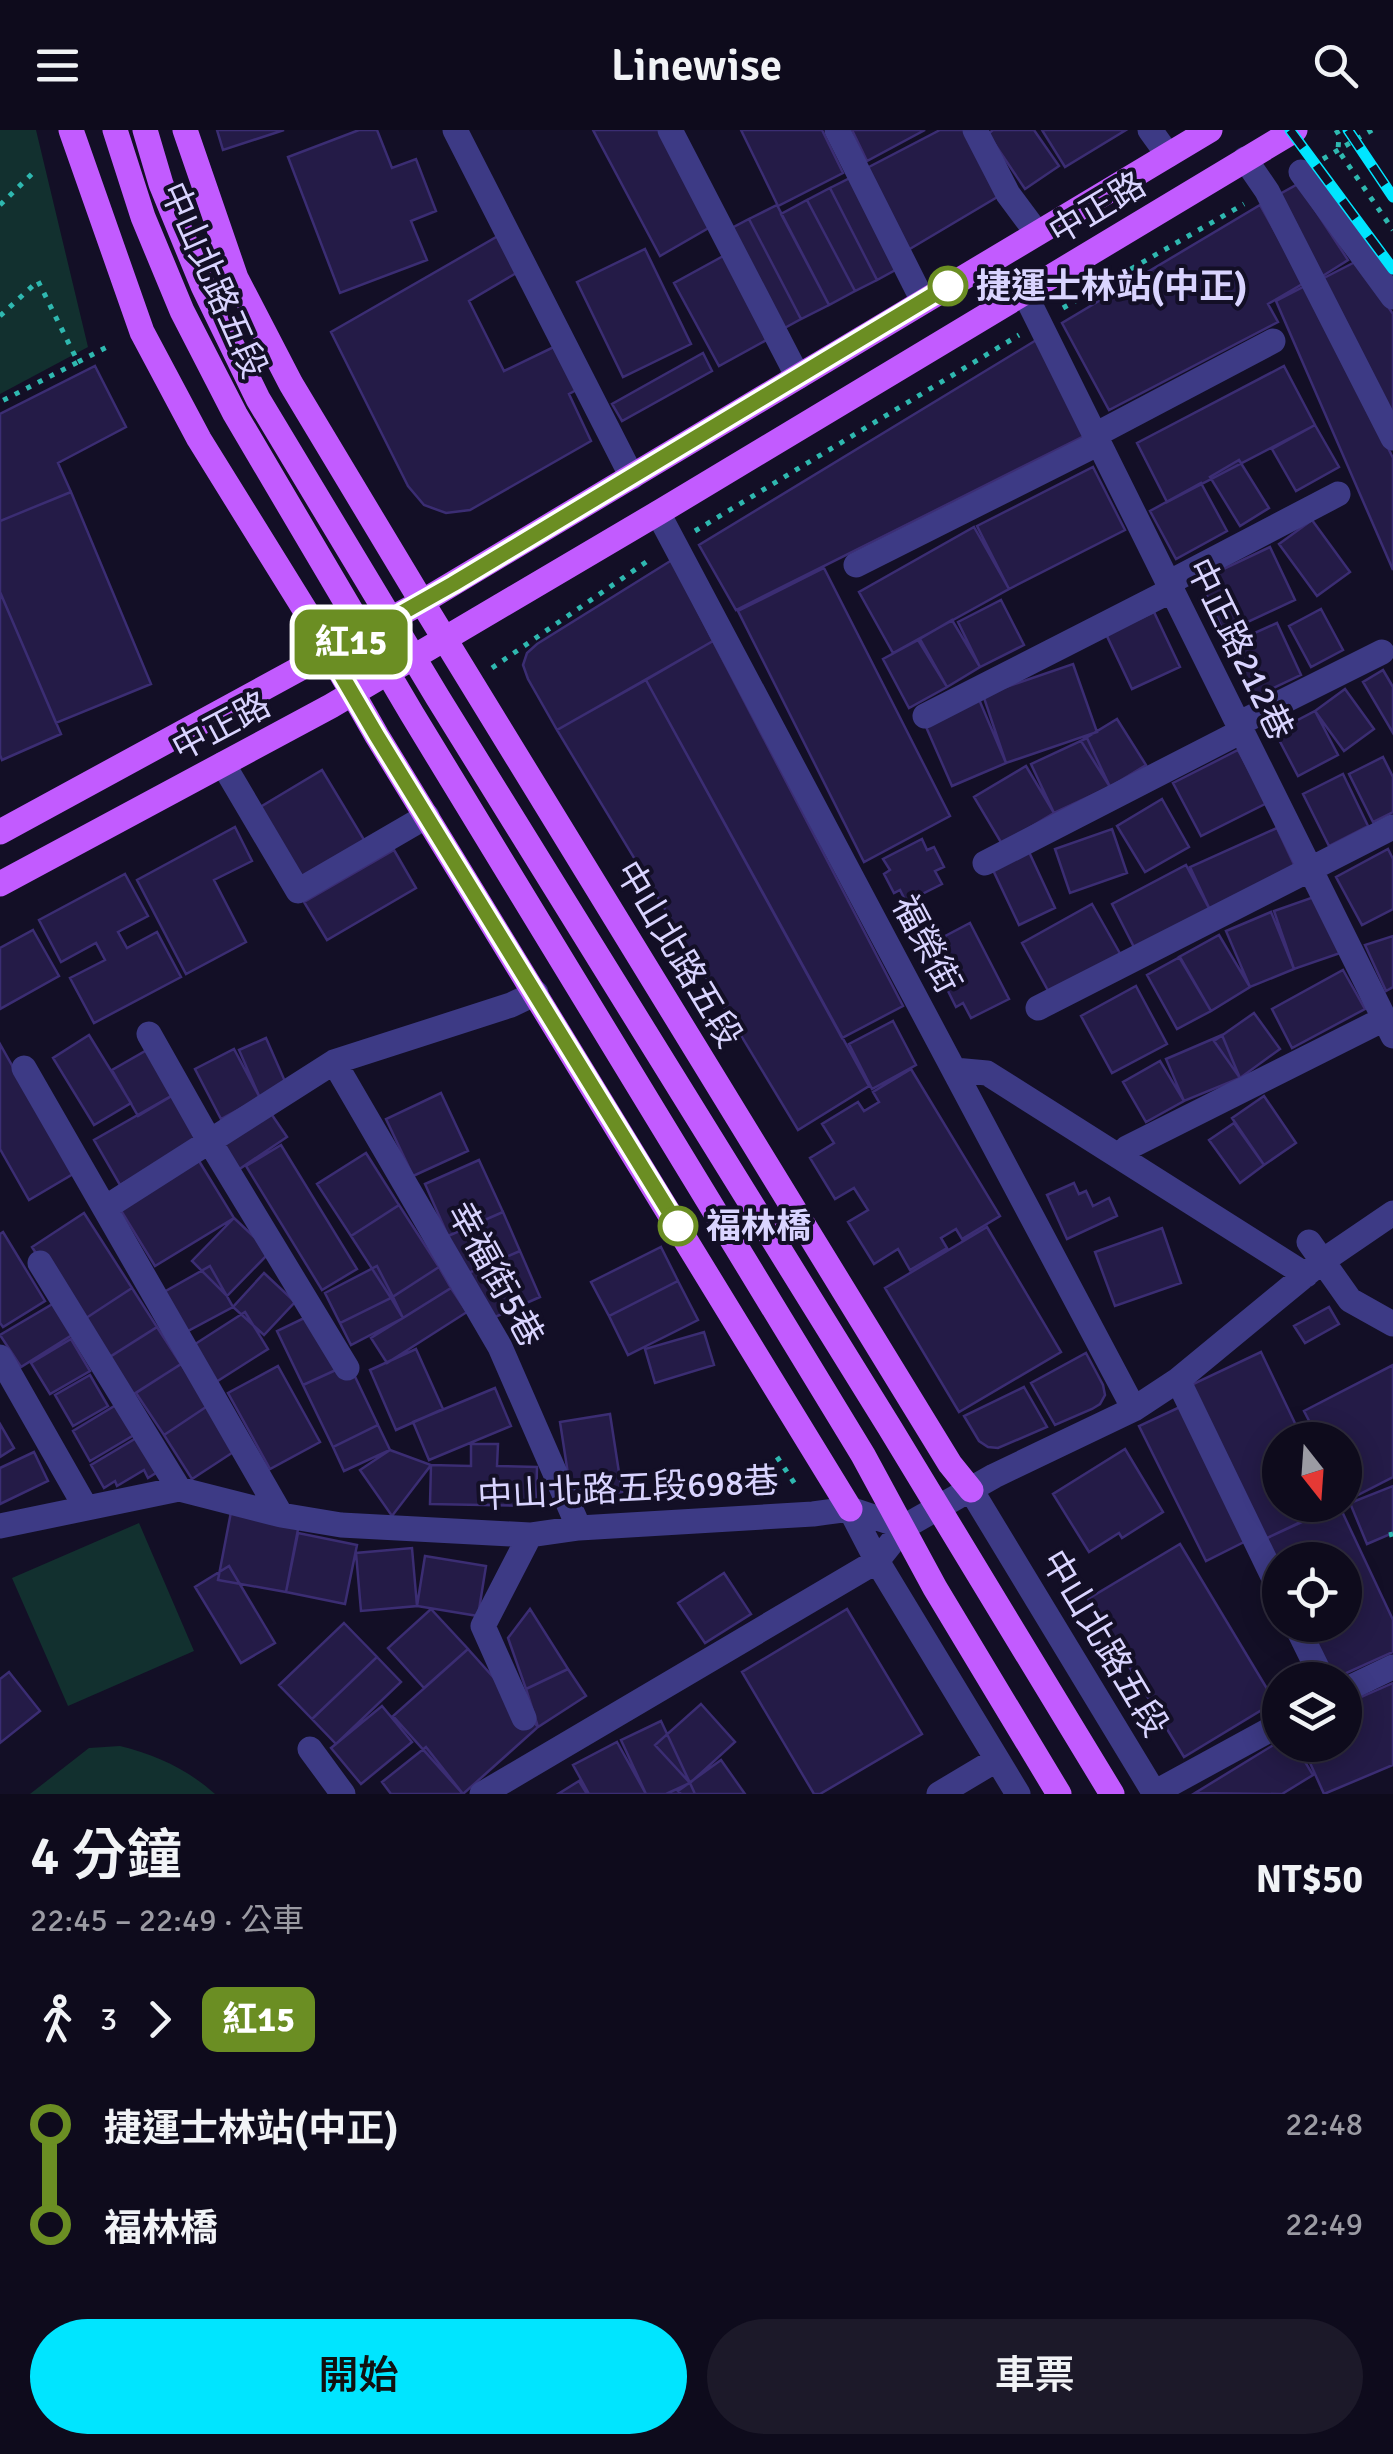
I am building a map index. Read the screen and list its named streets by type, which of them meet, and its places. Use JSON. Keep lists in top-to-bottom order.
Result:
{
  "streets": {
    "main road": ["中正路", "中山北路五段"],
    "street": [
      "中正路212巷",
      "福榮街",
      "幸福街5巷",
      "中山北路五段698巷"
    ]
  },
  "crossings": [
    ["中正路", "中山北路五段"],
    ["中正路", "中正路212巷"],
    ["中正路", "福榮街"],
    ["中山北路五段", "中山北路五段698巷"],
    ["幸福街5巷", "中山北路五段698巷"]
  ],
  "places": ["捷運士林站(中正)", "福林橋"],
  "lines": ["bus line 紅15"],
  "north": "bottom",
  "page": {
    "header": "Linewise",
    "on_map": "紅15",
    "heading": ["4 分鐘", "22:45 – 22:49 · 公車", "NT$50"],
    "legs": ["3", "紅15"],
    "list": [
      {
        "name": "捷運士林站(中正)",
        "value": "22:48"
      },
      {
        "name": "福林橋",
        "value": "22:49"
      }
    ],
    "buttons": ["開始", "車票"]
  }
}
